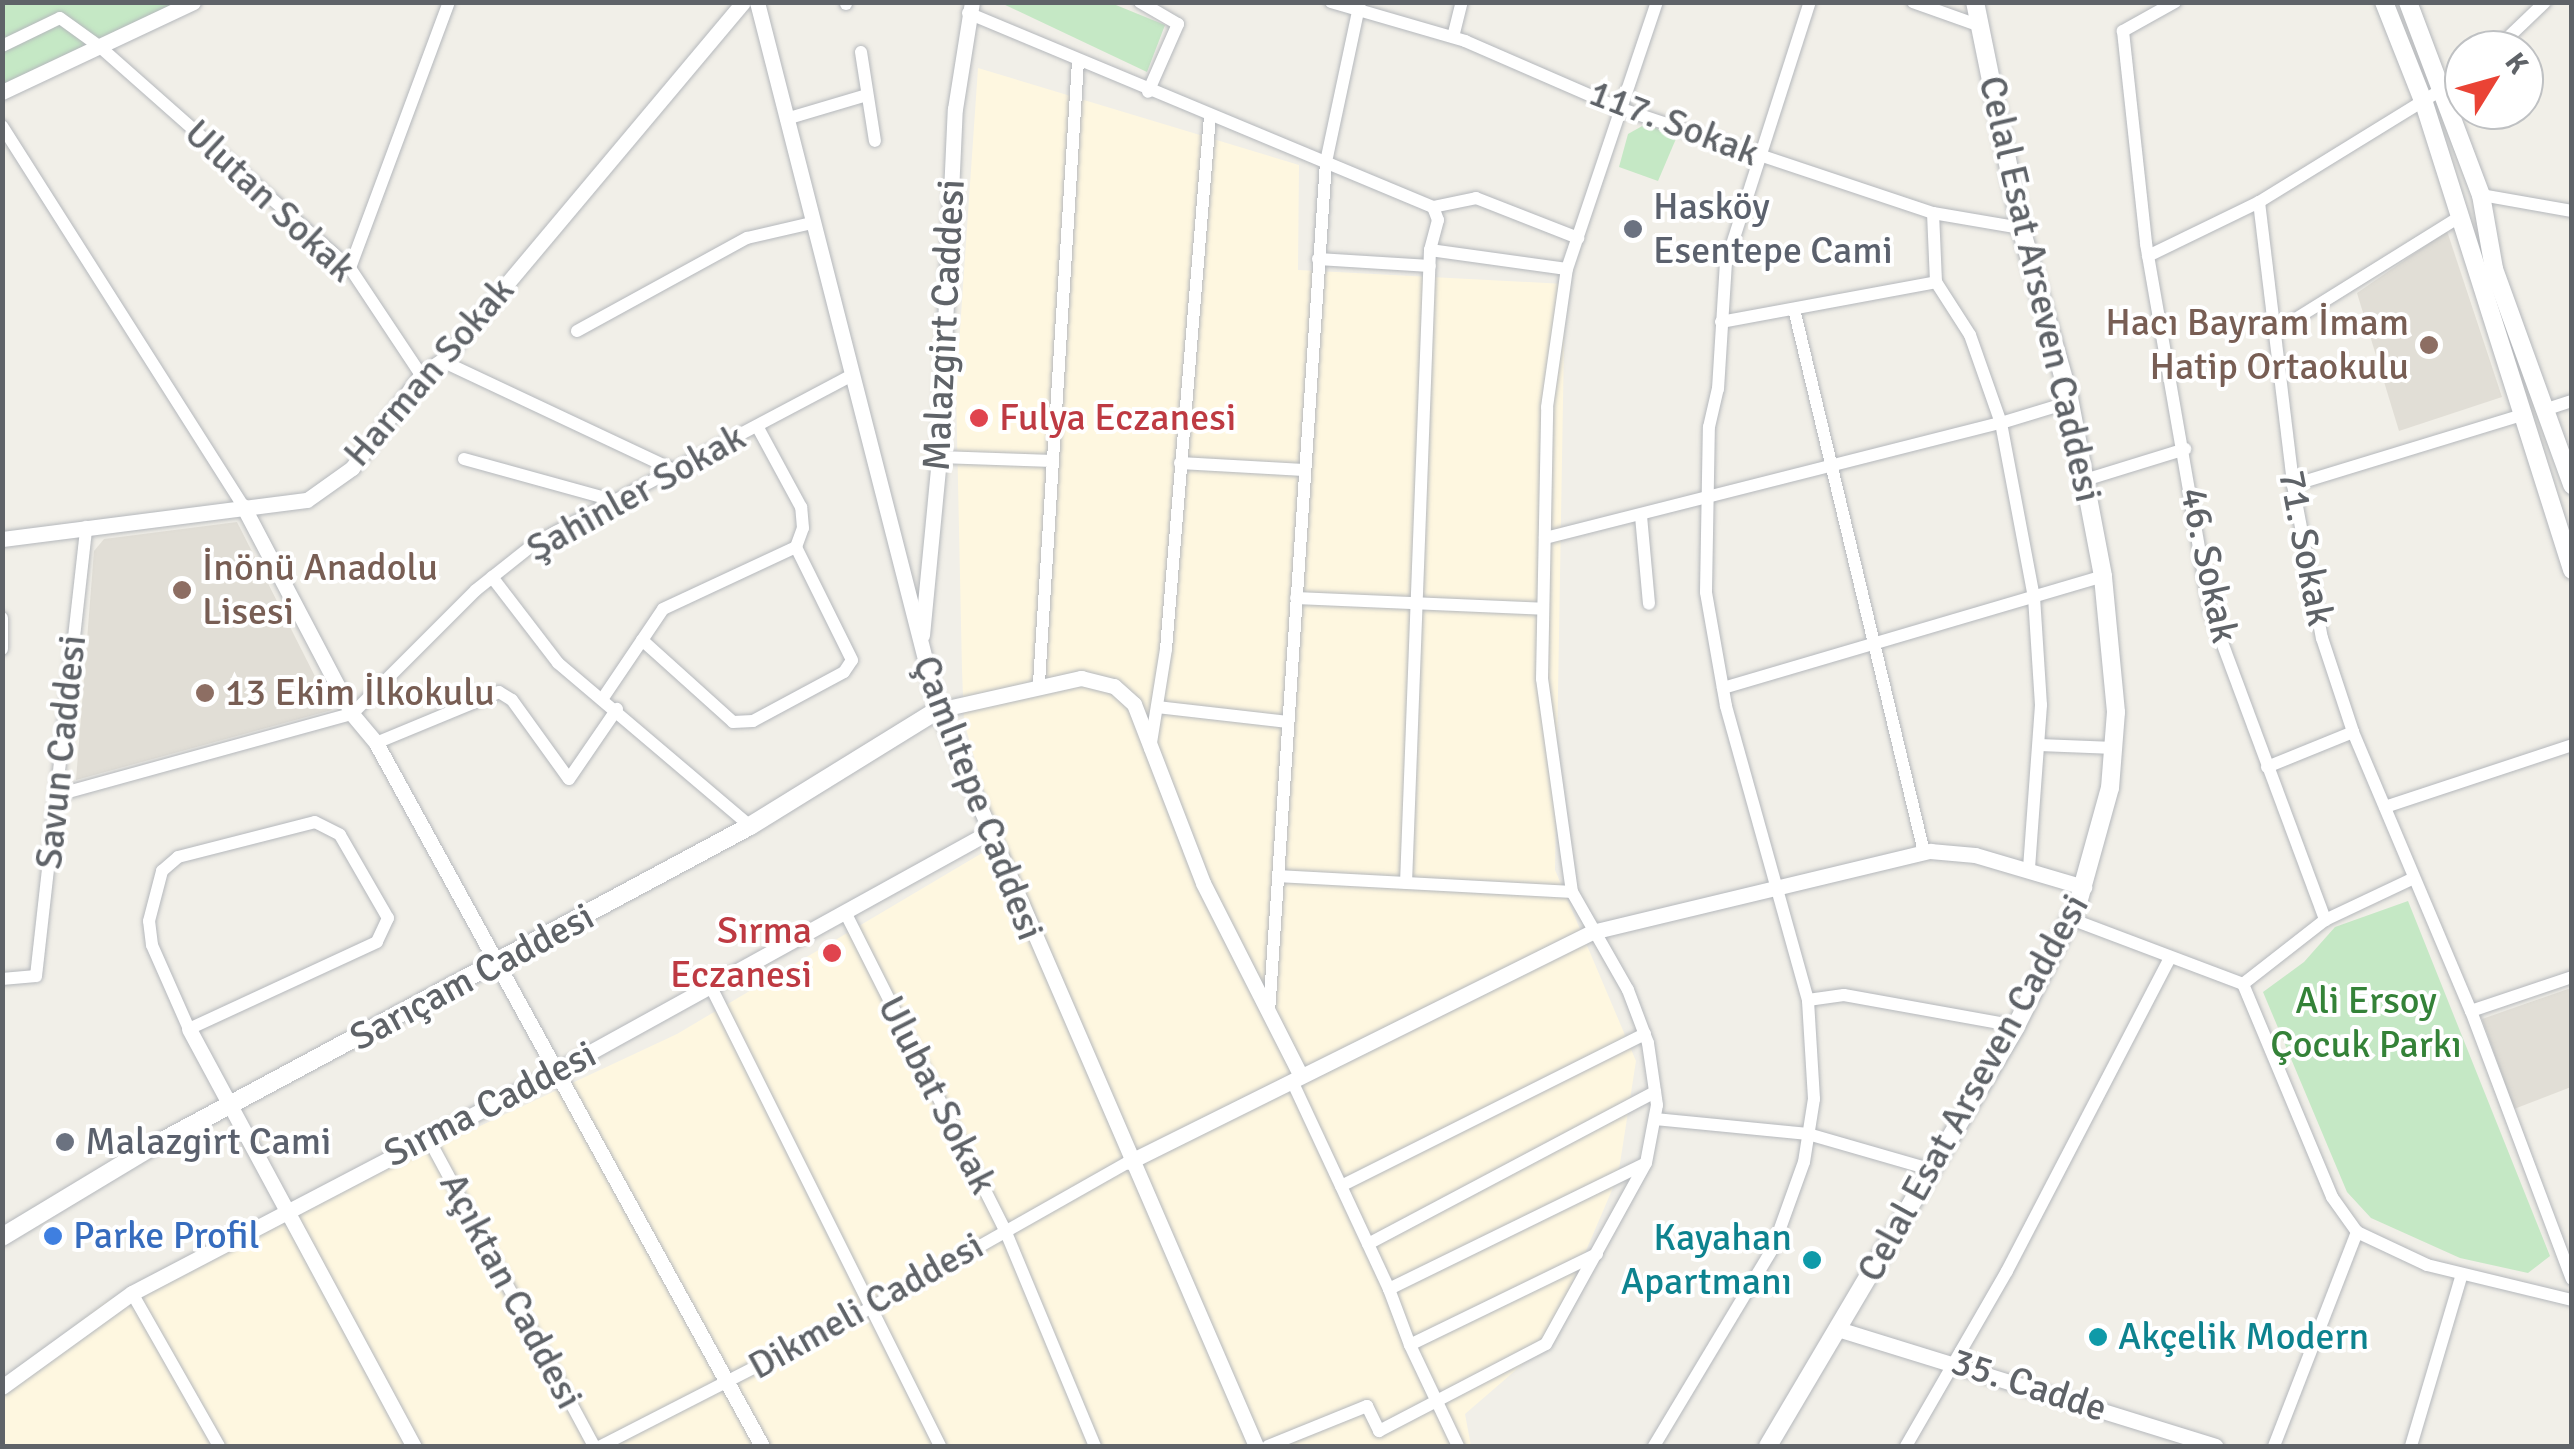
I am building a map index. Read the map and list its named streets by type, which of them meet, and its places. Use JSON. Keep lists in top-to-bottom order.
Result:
{
  "streets": {
    "main road": ["Celal Esat Arseven Caddesi", "Sarıçam Caddesi"],
    "street": [
      "117. Sokak",
      "Ulutan Sokak",
      "Malazgirt Caddesi",
      "Harman Sokak",
      "Şahinler Sokak",
      "71. Sokak",
      "46. Sokak",
      "Savun Caddesi",
      "Çamlıtepe Caddesi",
      "Ulubat Sokak",
      "Sırma Caddesi",
      "Açıktan Caddesi",
      "Dikmeli Caddesi",
      "35. Cadde"
    ]
  },
  "crossings": [
    ["117. Sokak", "Celal Esat Arseven Caddesi"],
    ["Ulutan Sokak", "Harman Sokak"],
    ["Celal Esat Arseven Caddesi", "35. Cadde"],
    ["Malazgirt Caddesi", "Çamlıtepe Caddesi"],
    ["Harman Sokak", "Savun Caddesi"],
    ["Şahinler Sokak", "Çamlıtepe Caddesi"],
    ["Çamlıtepe Caddesi", "Sarıçam Caddesi"],
    ["Çamlıtepe Caddesi", "Sırma Caddesi"],
    ["Çamlıtepe Caddesi", "Dikmeli Caddesi"],
    ["Ulubat Sokak", "Sırma Caddesi"],
    ["Ulubat Sokak", "Dikmeli Caddesi"],
    ["Sırma Caddesi", "Açıktan Caddesi"],
    ["Açıktan Caddesi", "Dikmeli Caddesi"]
  ],
  "parks": ["Ali Ersoy Çocuk Parkı"],
  "places": [
    "Hasköy Esentepe Cami",
    "Hacı Bayram İmam Hatip Ortaokulu",
    "Fulya Eczanesi",
    "İnönü Anadolu Lisesi",
    "13 Ekim İlkokulu",
    "Sırma Eczanesi",
    "Malazgirt Cami",
    "Parke Profil",
    "Kayahan Apartmanı",
    "Akçelik Modern"
  ],
  "north": "top right"
}
